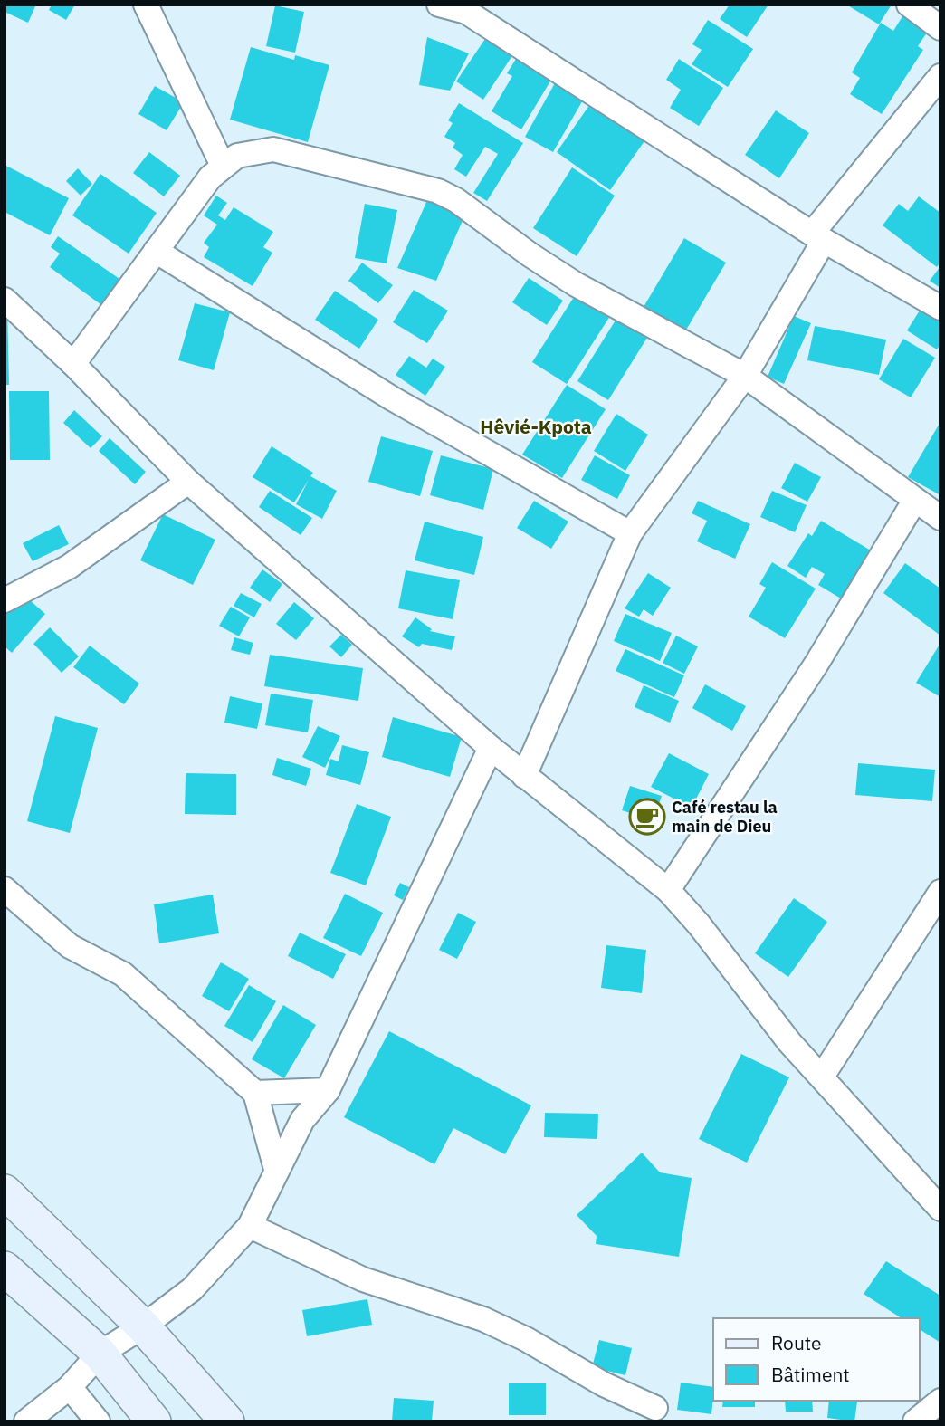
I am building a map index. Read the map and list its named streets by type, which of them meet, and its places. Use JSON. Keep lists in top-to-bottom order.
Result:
{
  "districts": ["Hêvié-Kpota"],
  "places": {
    "cafe": ["Café restau la main de Dieu"]
  },
  "legend": ["Route", "Bâtiment"]
}
